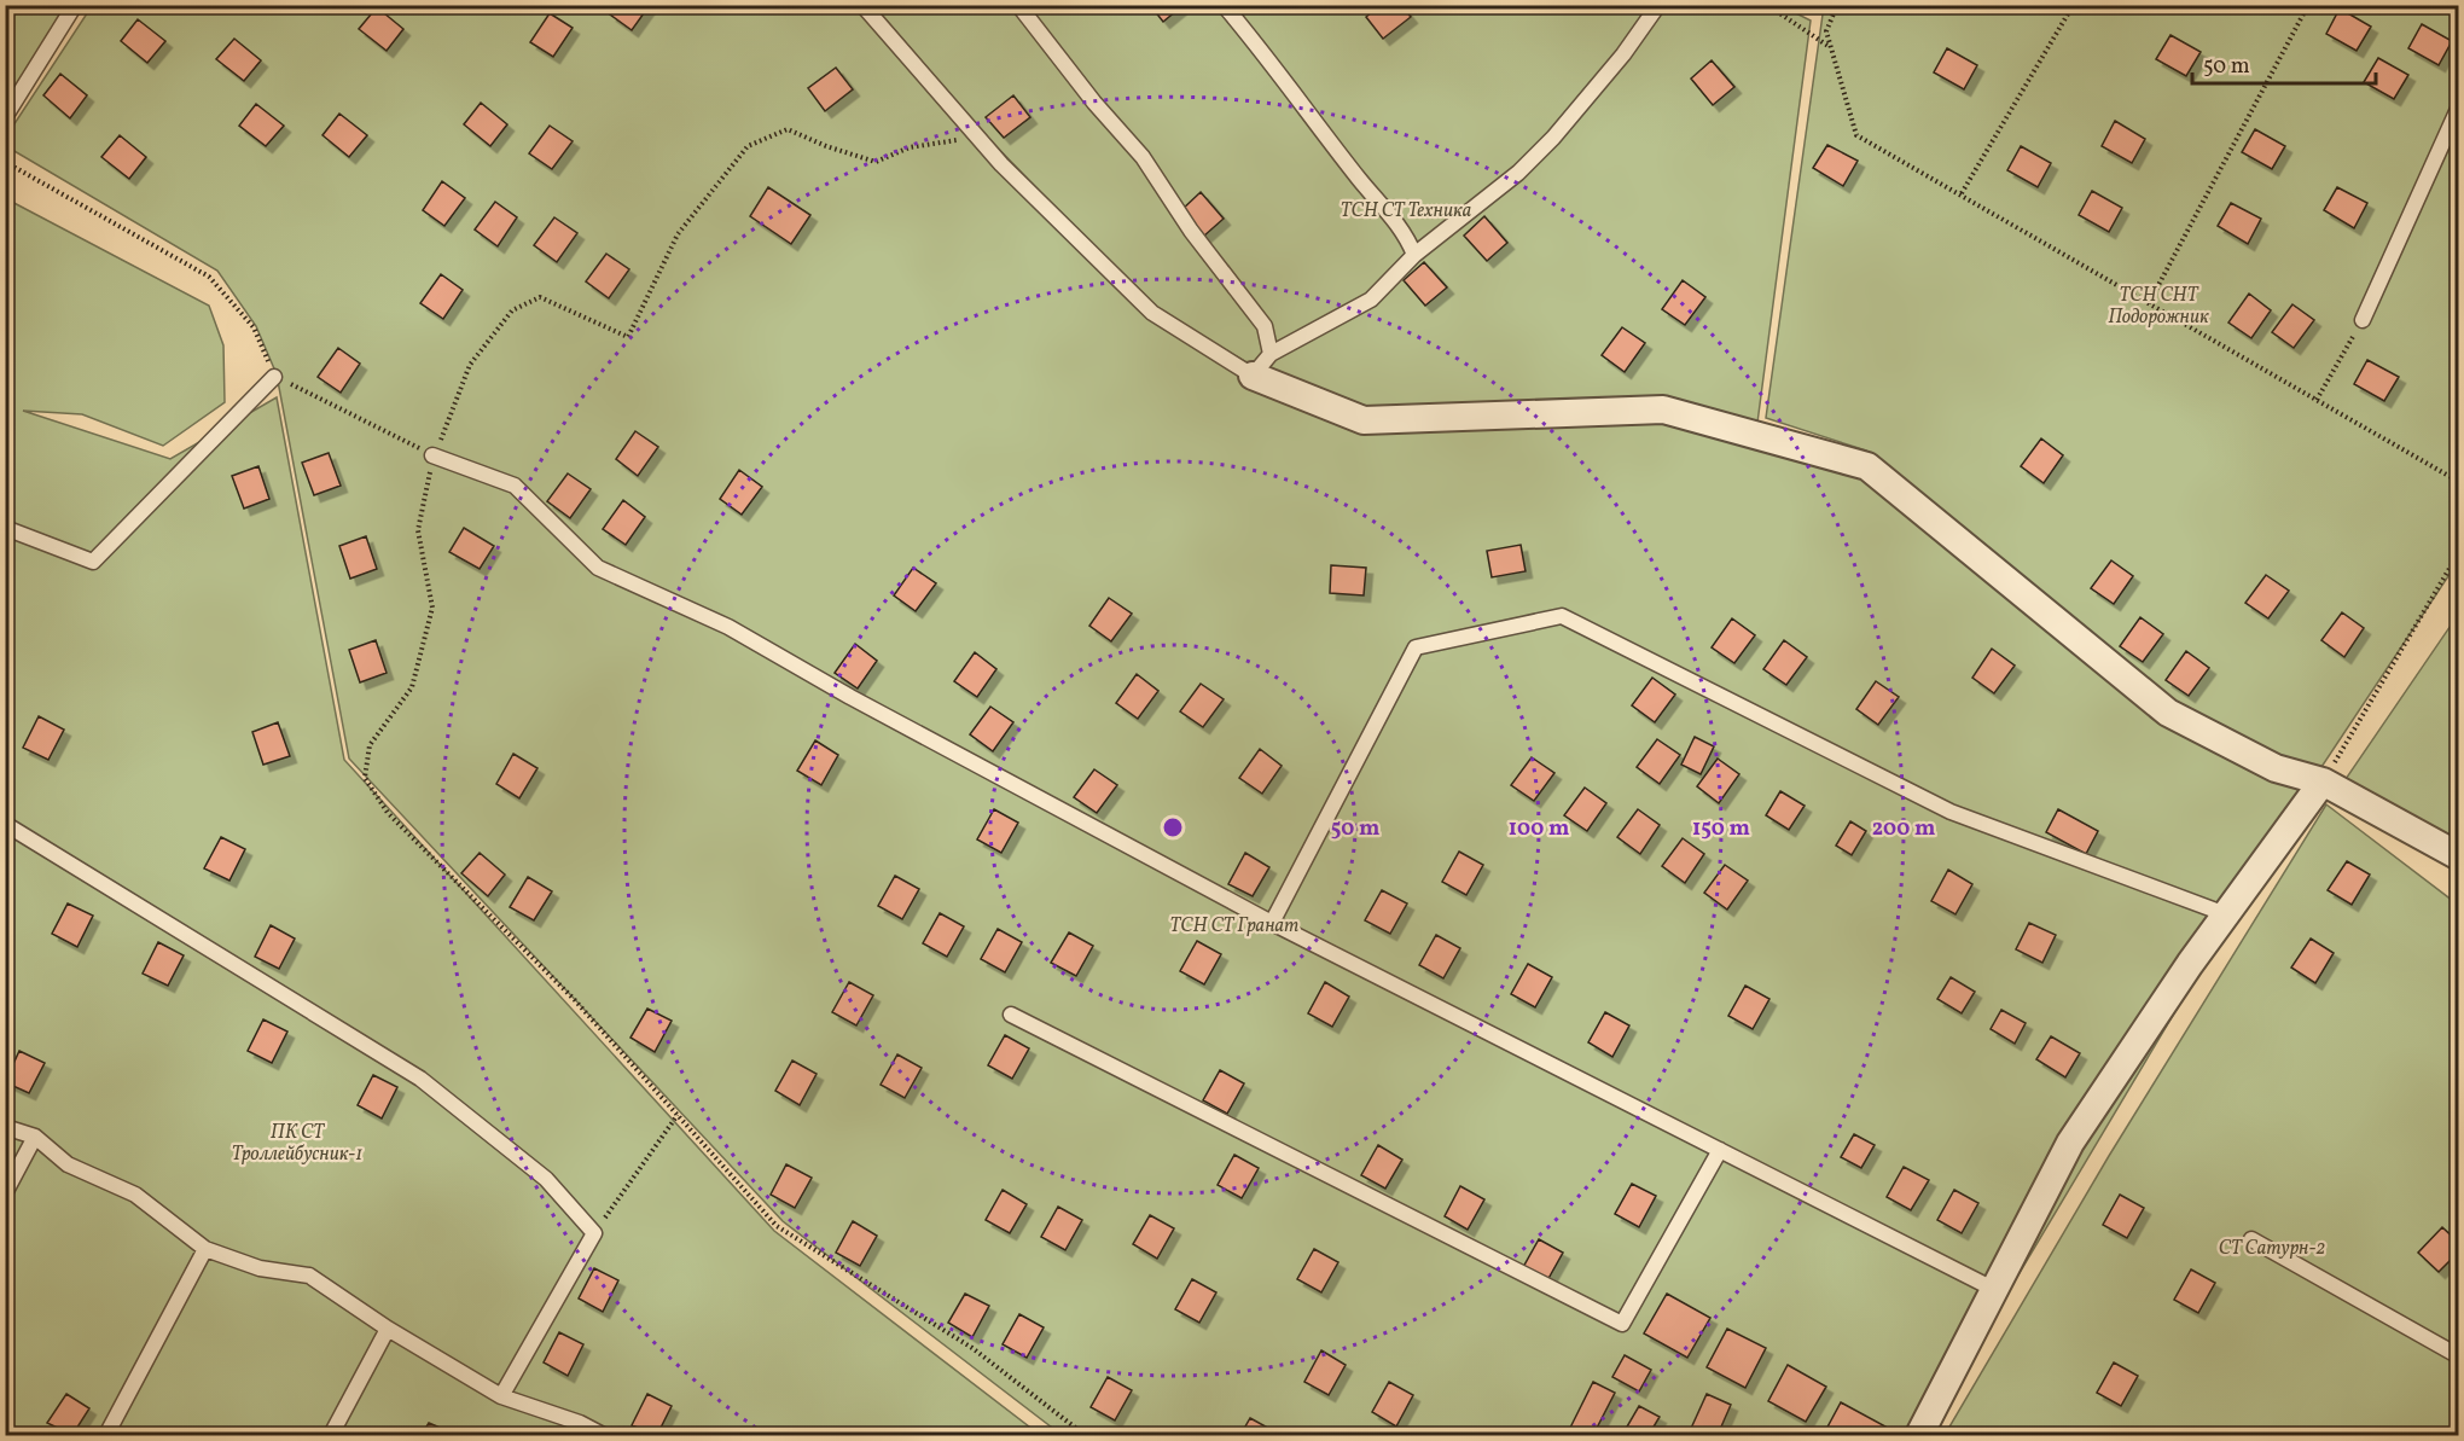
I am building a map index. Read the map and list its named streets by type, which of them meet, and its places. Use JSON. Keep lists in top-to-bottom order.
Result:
{
  "parks": [
    "ТСН СТ Техника",
    "ТСН СНТ Подорожник",
    "ТСН СТ Гранат",
    "ПК СТ Троллейбусник-1",
    "СТ Сатурн-2"
  ],
  "scale_bar": "50 m",
  "rings": [
    "50 m",
    "100 m",
    "150 m",
    "200 m"
  ]
}
